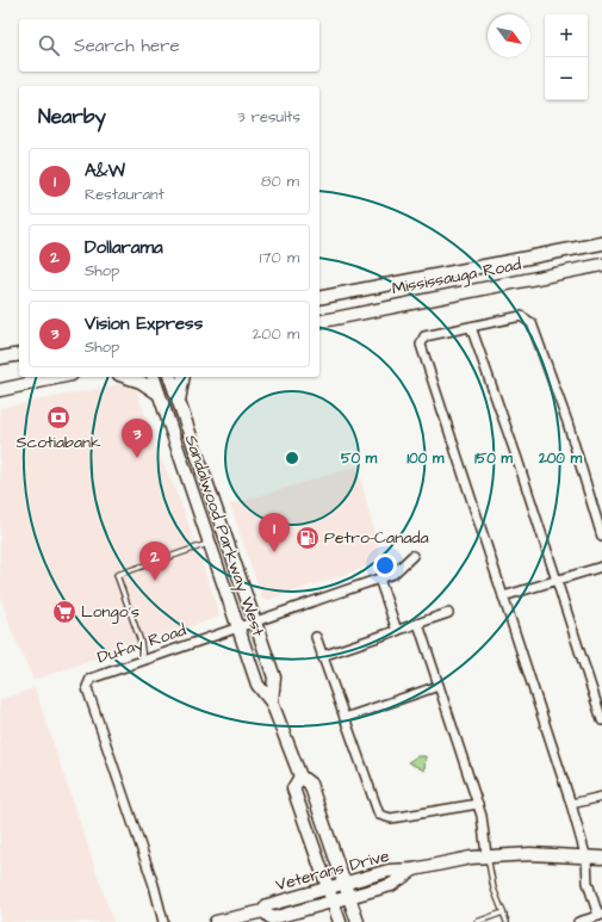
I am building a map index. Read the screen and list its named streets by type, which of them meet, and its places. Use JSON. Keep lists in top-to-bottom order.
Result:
{
  "streets": {
    "main road": ["Mississauga Road", "Sandalwood Parkway West", "Veterans Drive"],
    "street": ["Dufay Road"]
  },
  "crossings": [
    ["Sandalwood Parkway West", "Dufay Road"],
    ["Sandalwood Parkway West", "Veterans Drive"]
  ],
  "places": {
    "bank": ["Scotiabank"],
    "fuel station": ["Petro-Canada"],
    "supermarket": ["Longo's"]
  },
  "north": "bottom right",
  "page": {
    "map_buttons": ["+", "−"],
    "search": "Search here",
    "heading": ["Nearby", "3 results"],
    "list": [
      {
        "mark": "1",
        "name": "A&W",
        "note": "Restaurant",
        "value": "80 m"
      },
      {
        "mark": "2",
        "name": "Dollarama",
        "note": "Shop",
        "value": "170 m"
      },
      {
        "mark": "3",
        "name": "Vision Express",
        "note": "Shop",
        "value": "200 m"
      }
    ],
    "pins": ["3", "1", "2"]
  },
  "rings": [
    "50 m",
    "100 m",
    "150 m",
    "200 m"
  ]
}
